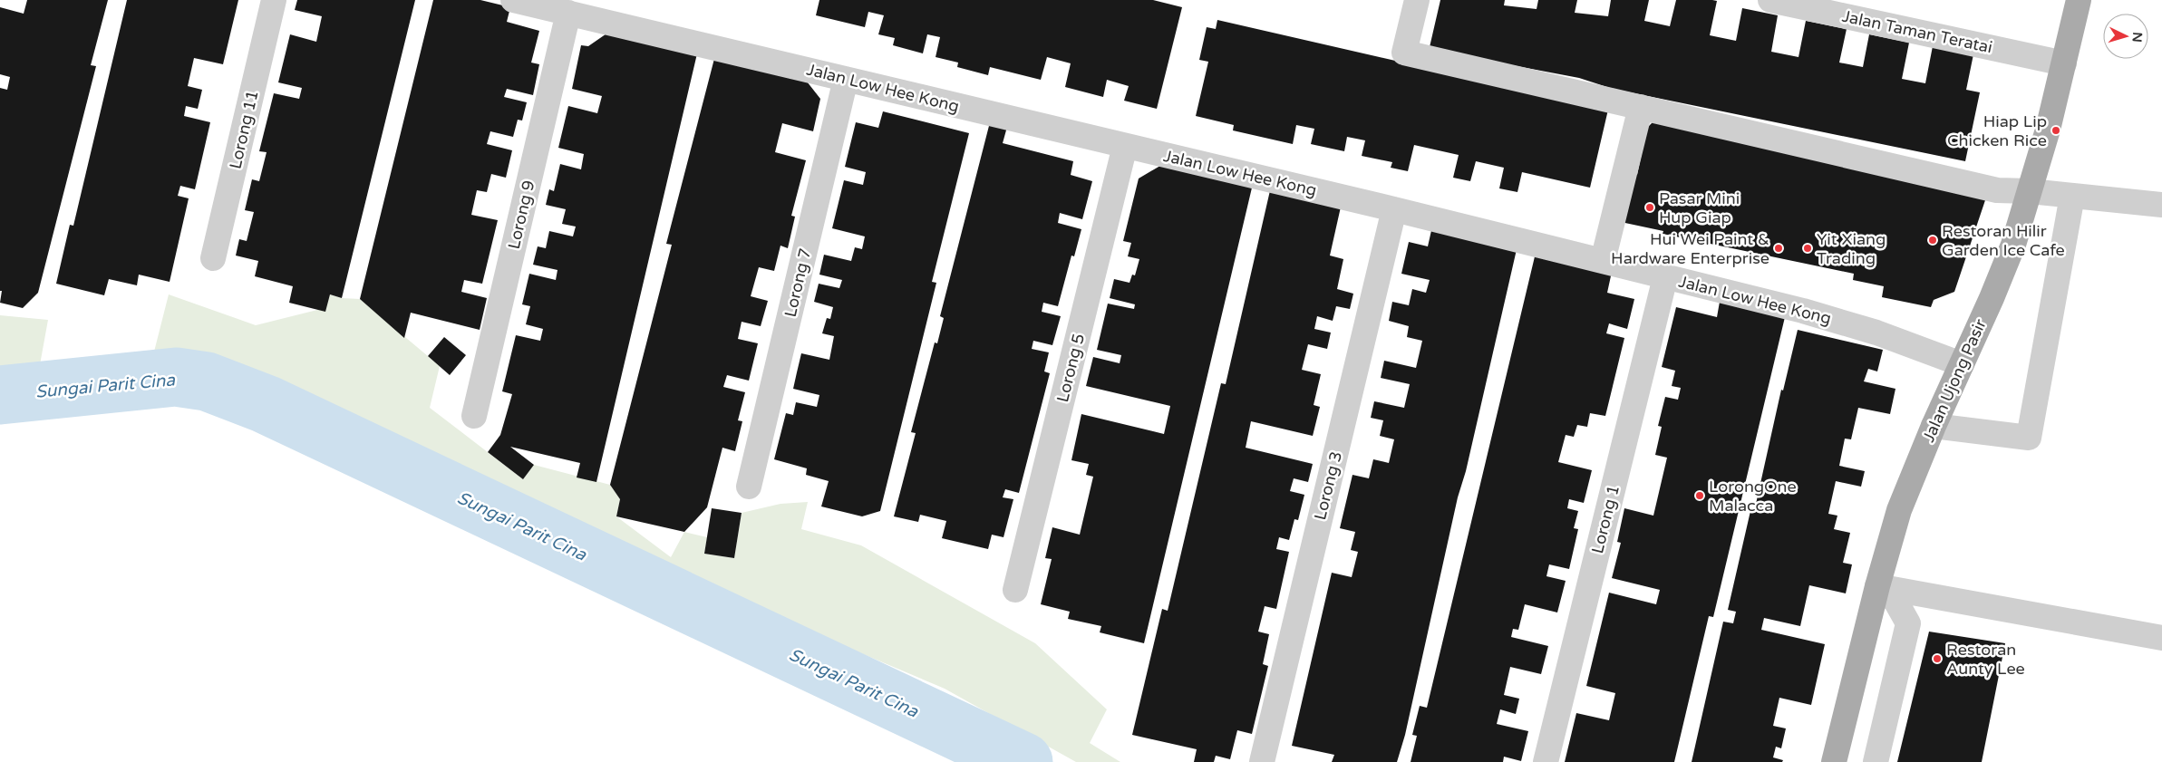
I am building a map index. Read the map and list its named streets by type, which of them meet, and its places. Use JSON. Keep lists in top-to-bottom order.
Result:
{
  "streets": {
    "main road": ["Jalan Ujong Pasir"],
    "street": [
      "Jalan Taman Teratai",
      "Jalan Low Hee Kong",
      "Lorong 11",
      "Lorong 9",
      "Lorong 7",
      "Lorong 5",
      "Lorong 3",
      "Lorong 1"
    ]
  },
  "crossings": [
    ["Jalan Taman Teratai", "Jalan Ujong Pasir"],
    ["Jalan Low Hee Kong", "Lorong 9"],
    ["Jalan Low Hee Kong", "Lorong 7"],
    ["Jalan Low Hee Kong", "Lorong 5"],
    ["Jalan Low Hee Kong", "Jalan Ujong Pasir"],
    ["Jalan Low Hee Kong", "Lorong 3"],
    ["Jalan Low Hee Kong", "Lorong 1"]
  ],
  "water": ["Sungai Parit Cina"],
  "places": [
    "Hiap Lip Chicken Rice",
    "Pasar Mini Hup Giap",
    "Restoran Hilir Garden Ice Cafe",
    "Hui Wei Paint & Hardware Enterprise",
    "Yit Xiang Trading",
    "LorongOne Malacca",
    "Restoran Aunty Lee"
  ],
  "north": "right"
}
